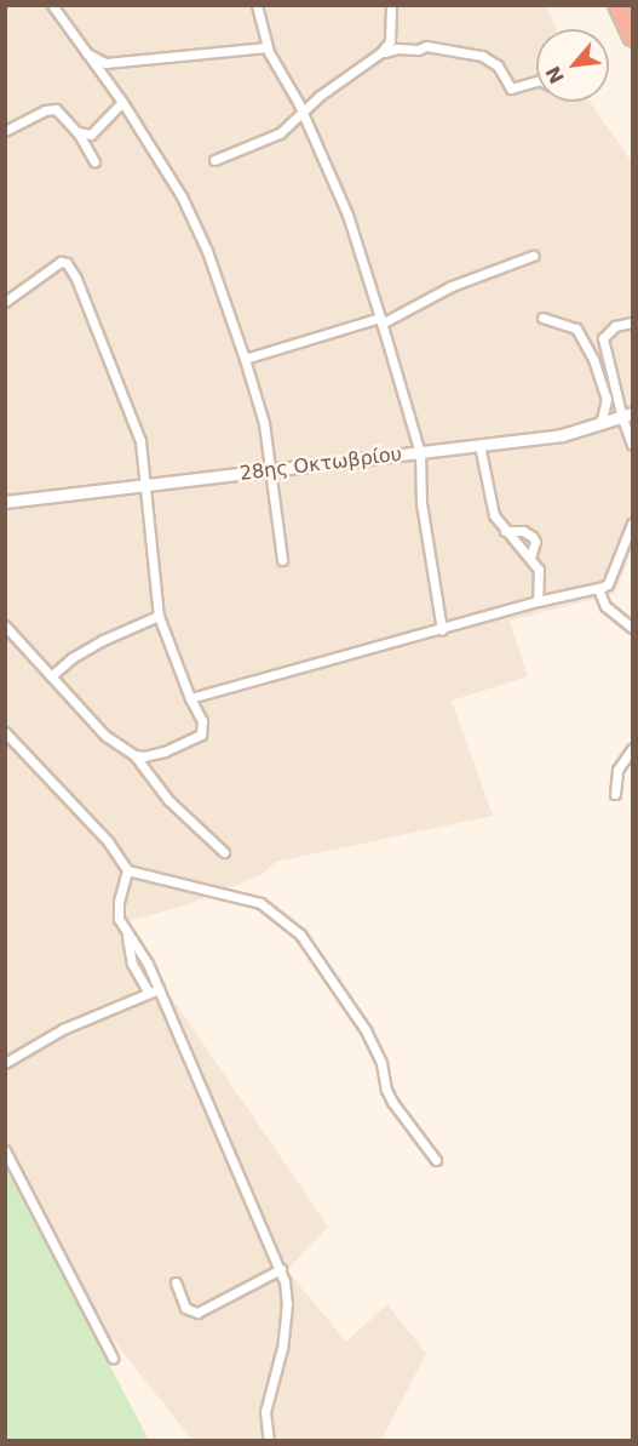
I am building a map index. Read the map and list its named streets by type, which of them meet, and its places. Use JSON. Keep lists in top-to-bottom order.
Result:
{
  "streets": {
    "street": ["28ης Οκτωβρίου"]
  },
  "north": "bottom left"
}
